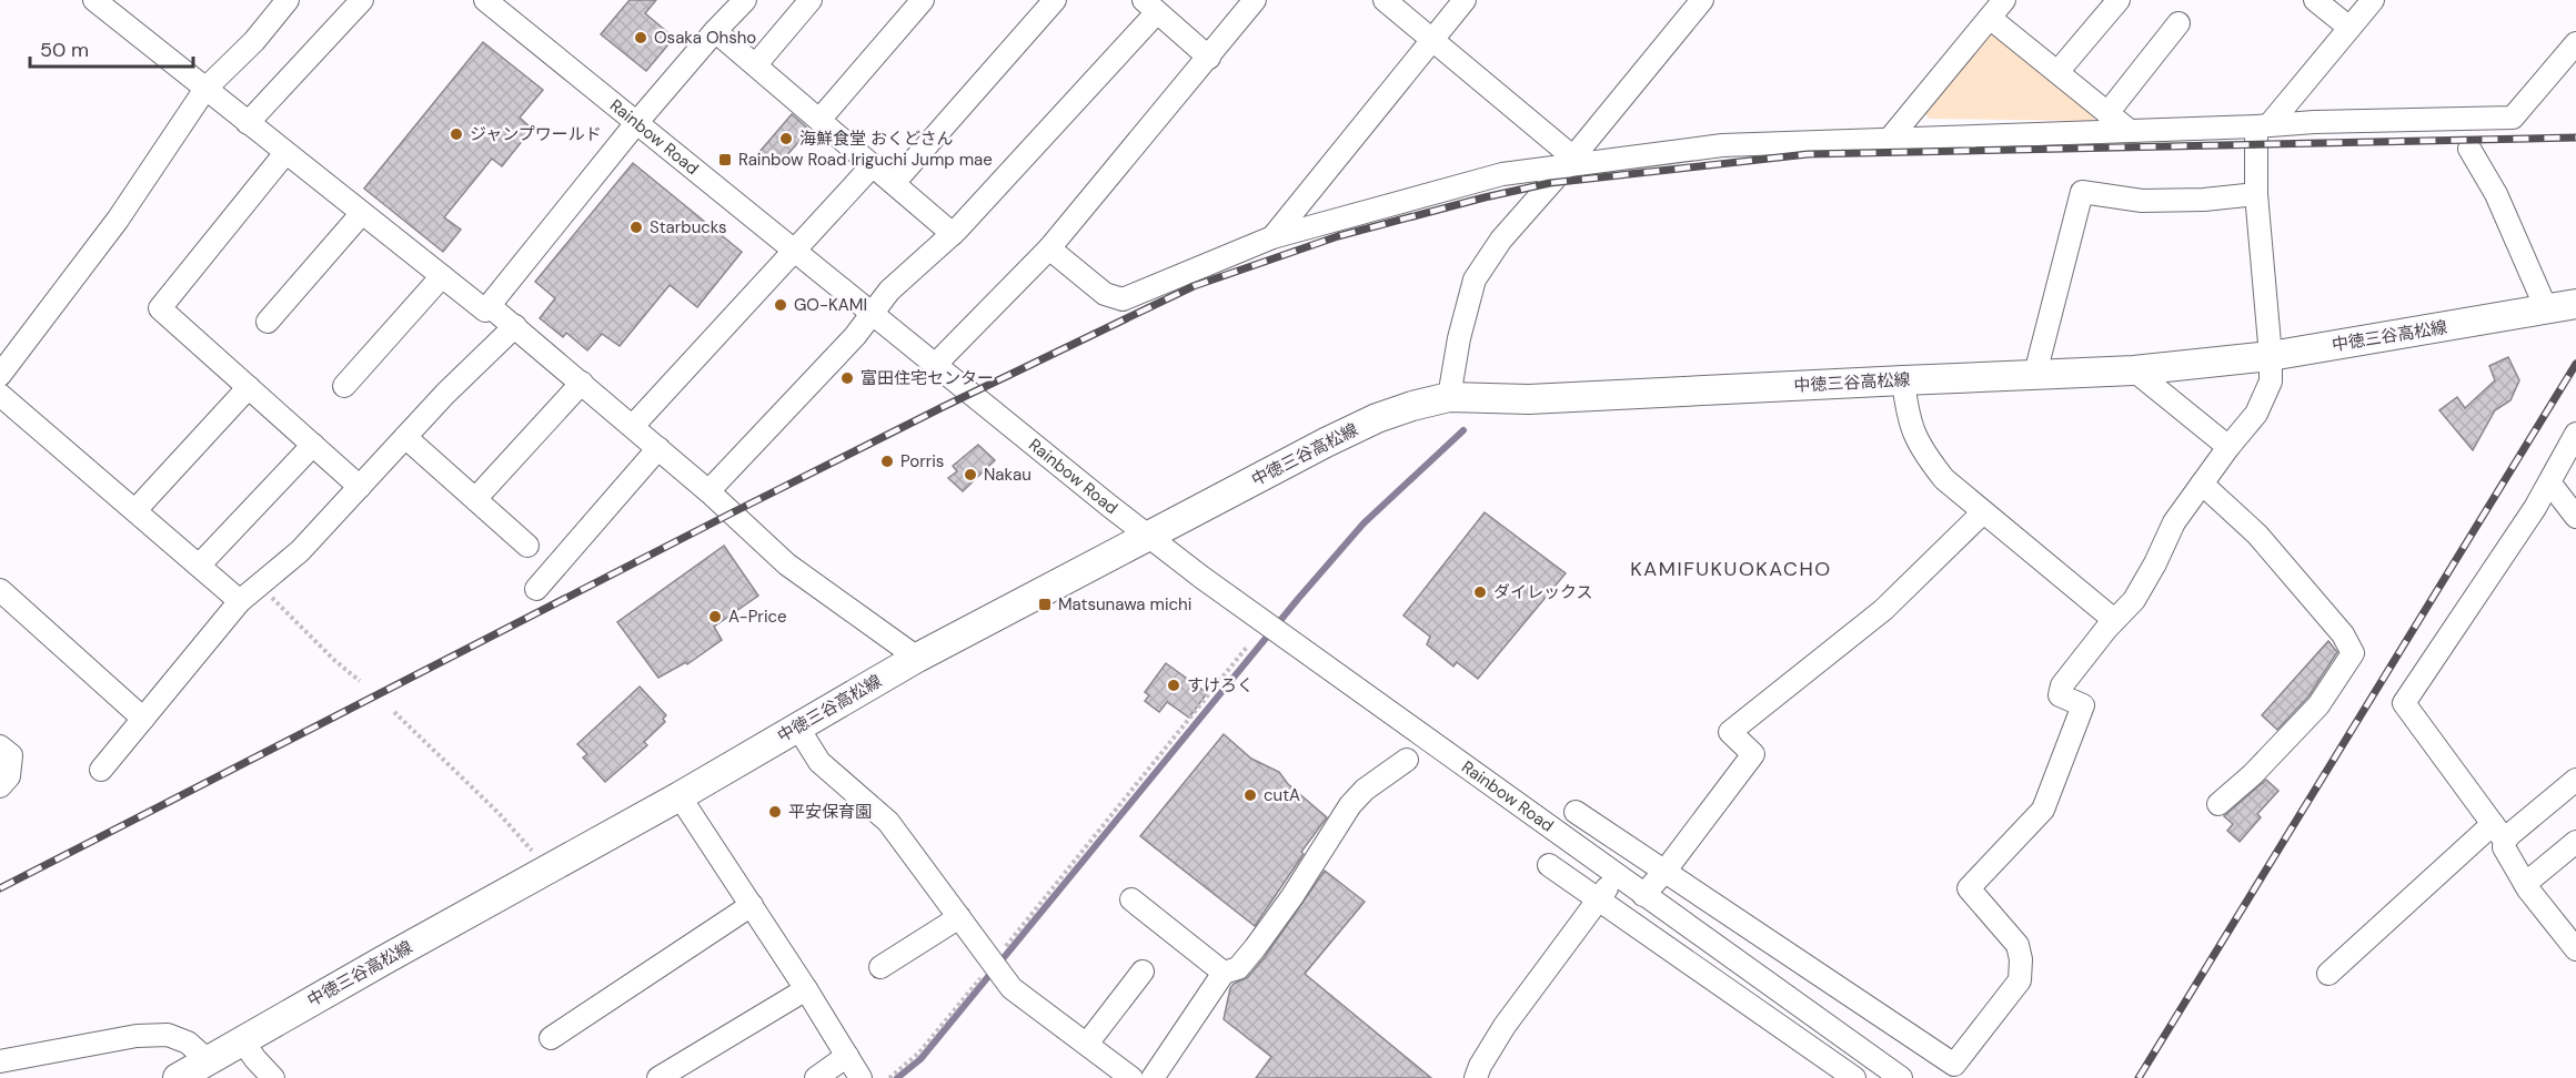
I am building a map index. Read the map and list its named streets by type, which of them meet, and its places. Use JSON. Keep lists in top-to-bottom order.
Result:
{
  "streets": {
    "main road": ["中徳三谷高松線"],
    "street": ["Rainbow Road"]
  },
  "crossings": [
    ["Rainbow Road", "中徳三谷高松線"]
  ],
  "districts": ["KAMIFUKUOKACHO"],
  "places": {
    "other": [
      "Osaka Ohsho",
      "ジャンプワールド",
      "海鮮食堂 おくどさん",
      "Starbucks",
      "GO-KAMI",
      "富田住宅センター",
      "Porris",
      "Nakau",
      "ダイレックス",
      "A-Price",
      "すけろく",
      "cutA",
      "平安保育園"
    ],
    "transit": ["Rainbow Road Iriguchi Jump mae", "Matsunawa michi"]
  },
  "scale_bar": "50 m"
}
